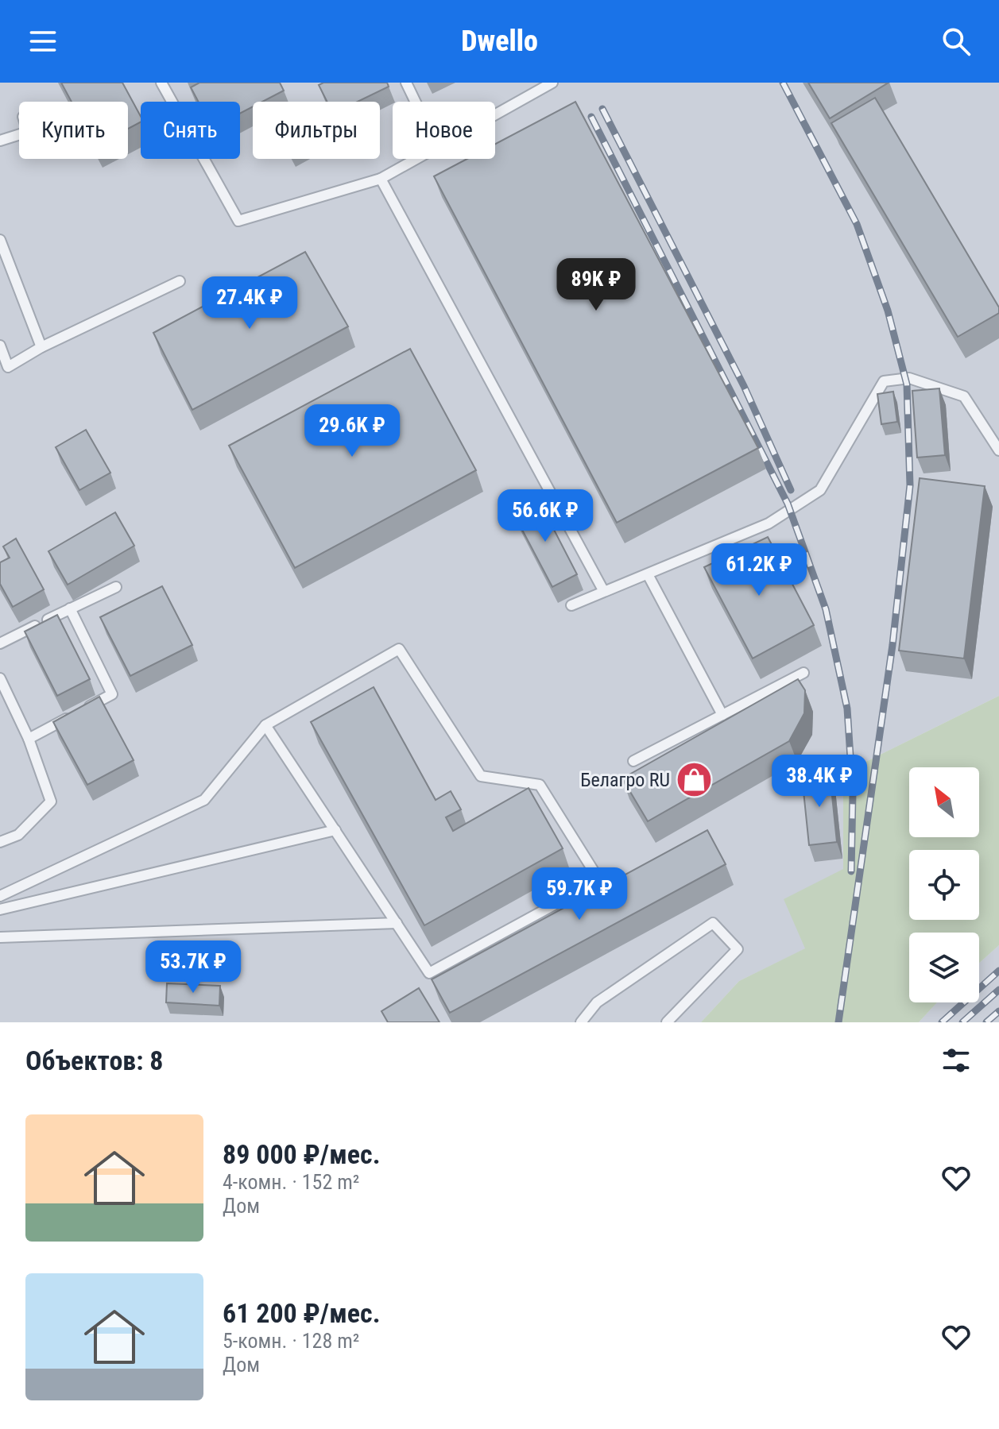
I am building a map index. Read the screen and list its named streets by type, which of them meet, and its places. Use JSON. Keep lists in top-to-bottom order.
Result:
{
  "places": {
    "shop": ["Белагро RU"]
  },
  "north": "top left",
  "page": {
    "header": "Dwello",
    "chip": [
      "Купить",
      "Снять",
      "Фильтры",
      "Новое"
    ],
    "price": [
      "89K ₽",
      "27.4K ₽",
      "29.6K ₽",
      "56.6K ₽",
      "61.2K ₽",
      "38.4K ₽",
      "59.7K ₽",
      "53.7K ₽"
    ],
    "heading": "Объектов: 8",
    "list": [
      {
        "name": "89 000 ₽/мес.",
        "note": "4-комн. · 152 m² · Дом"
      },
      {
        "name": "61 200 ₽/мес.",
        "note": "5-комн. · 128 m² · Дом"
      }
    ]
  }
}
